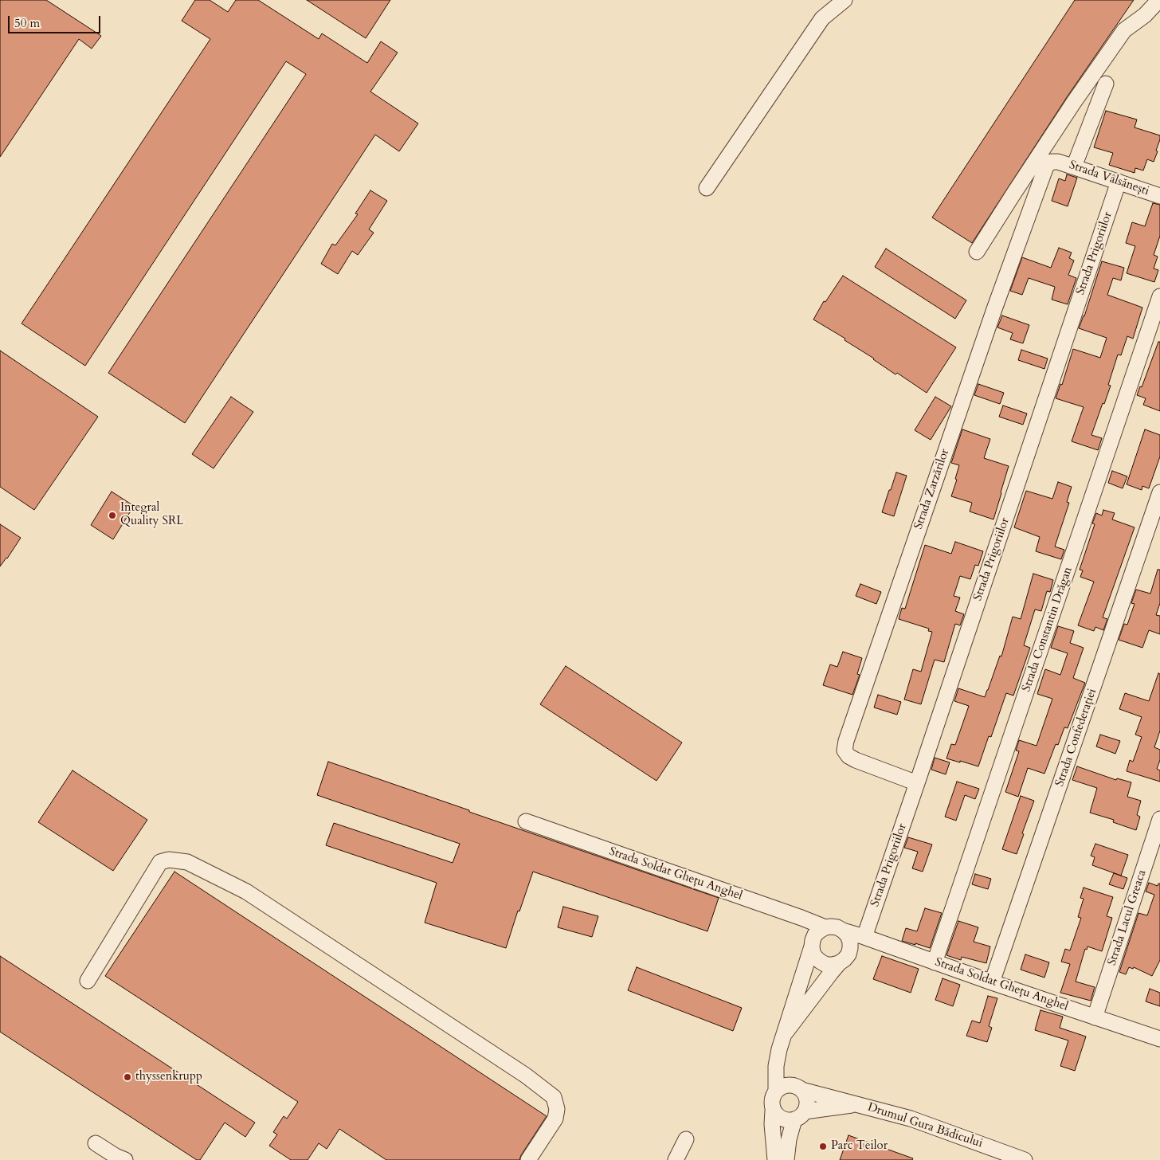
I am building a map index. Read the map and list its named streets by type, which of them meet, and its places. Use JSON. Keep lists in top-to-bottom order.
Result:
{
  "streets": {
    "street": [
      "Strada Vâlsănești",
      "Strada Prigoriilor",
      "Strada Zarzărilor",
      "Strada Constantin Drăgan",
      "Strada Confederației",
      "Strada Soldat Ghețu Anghel",
      "Strada Lacul Greaca",
      "Drumul Gura Bădicului"
    ]
  },
  "crossings": [
    ["Strada Vâlsănești", "Strada Prigoriilor"],
    ["Strada Vâlsănești", "Strada Zarzărilor"],
    ["Strada Prigoriilor", "Strada Zarzărilor"],
    ["Strada Prigoriilor", "Strada Soldat Ghețu Anghel"],
    ["Strada Constantin Drăgan", "Strada Soldat Ghețu Anghel"],
    ["Strada Confederației", "Strada Soldat Ghețu Anghel"],
    ["Strada Soldat Ghețu Anghel", "Strada Lacul Greaca"]
  ],
  "places": ["Integral Quality SRL", "thyssenkrupp", "Parc Teilor"],
  "scale_bar": "50 m"
}
